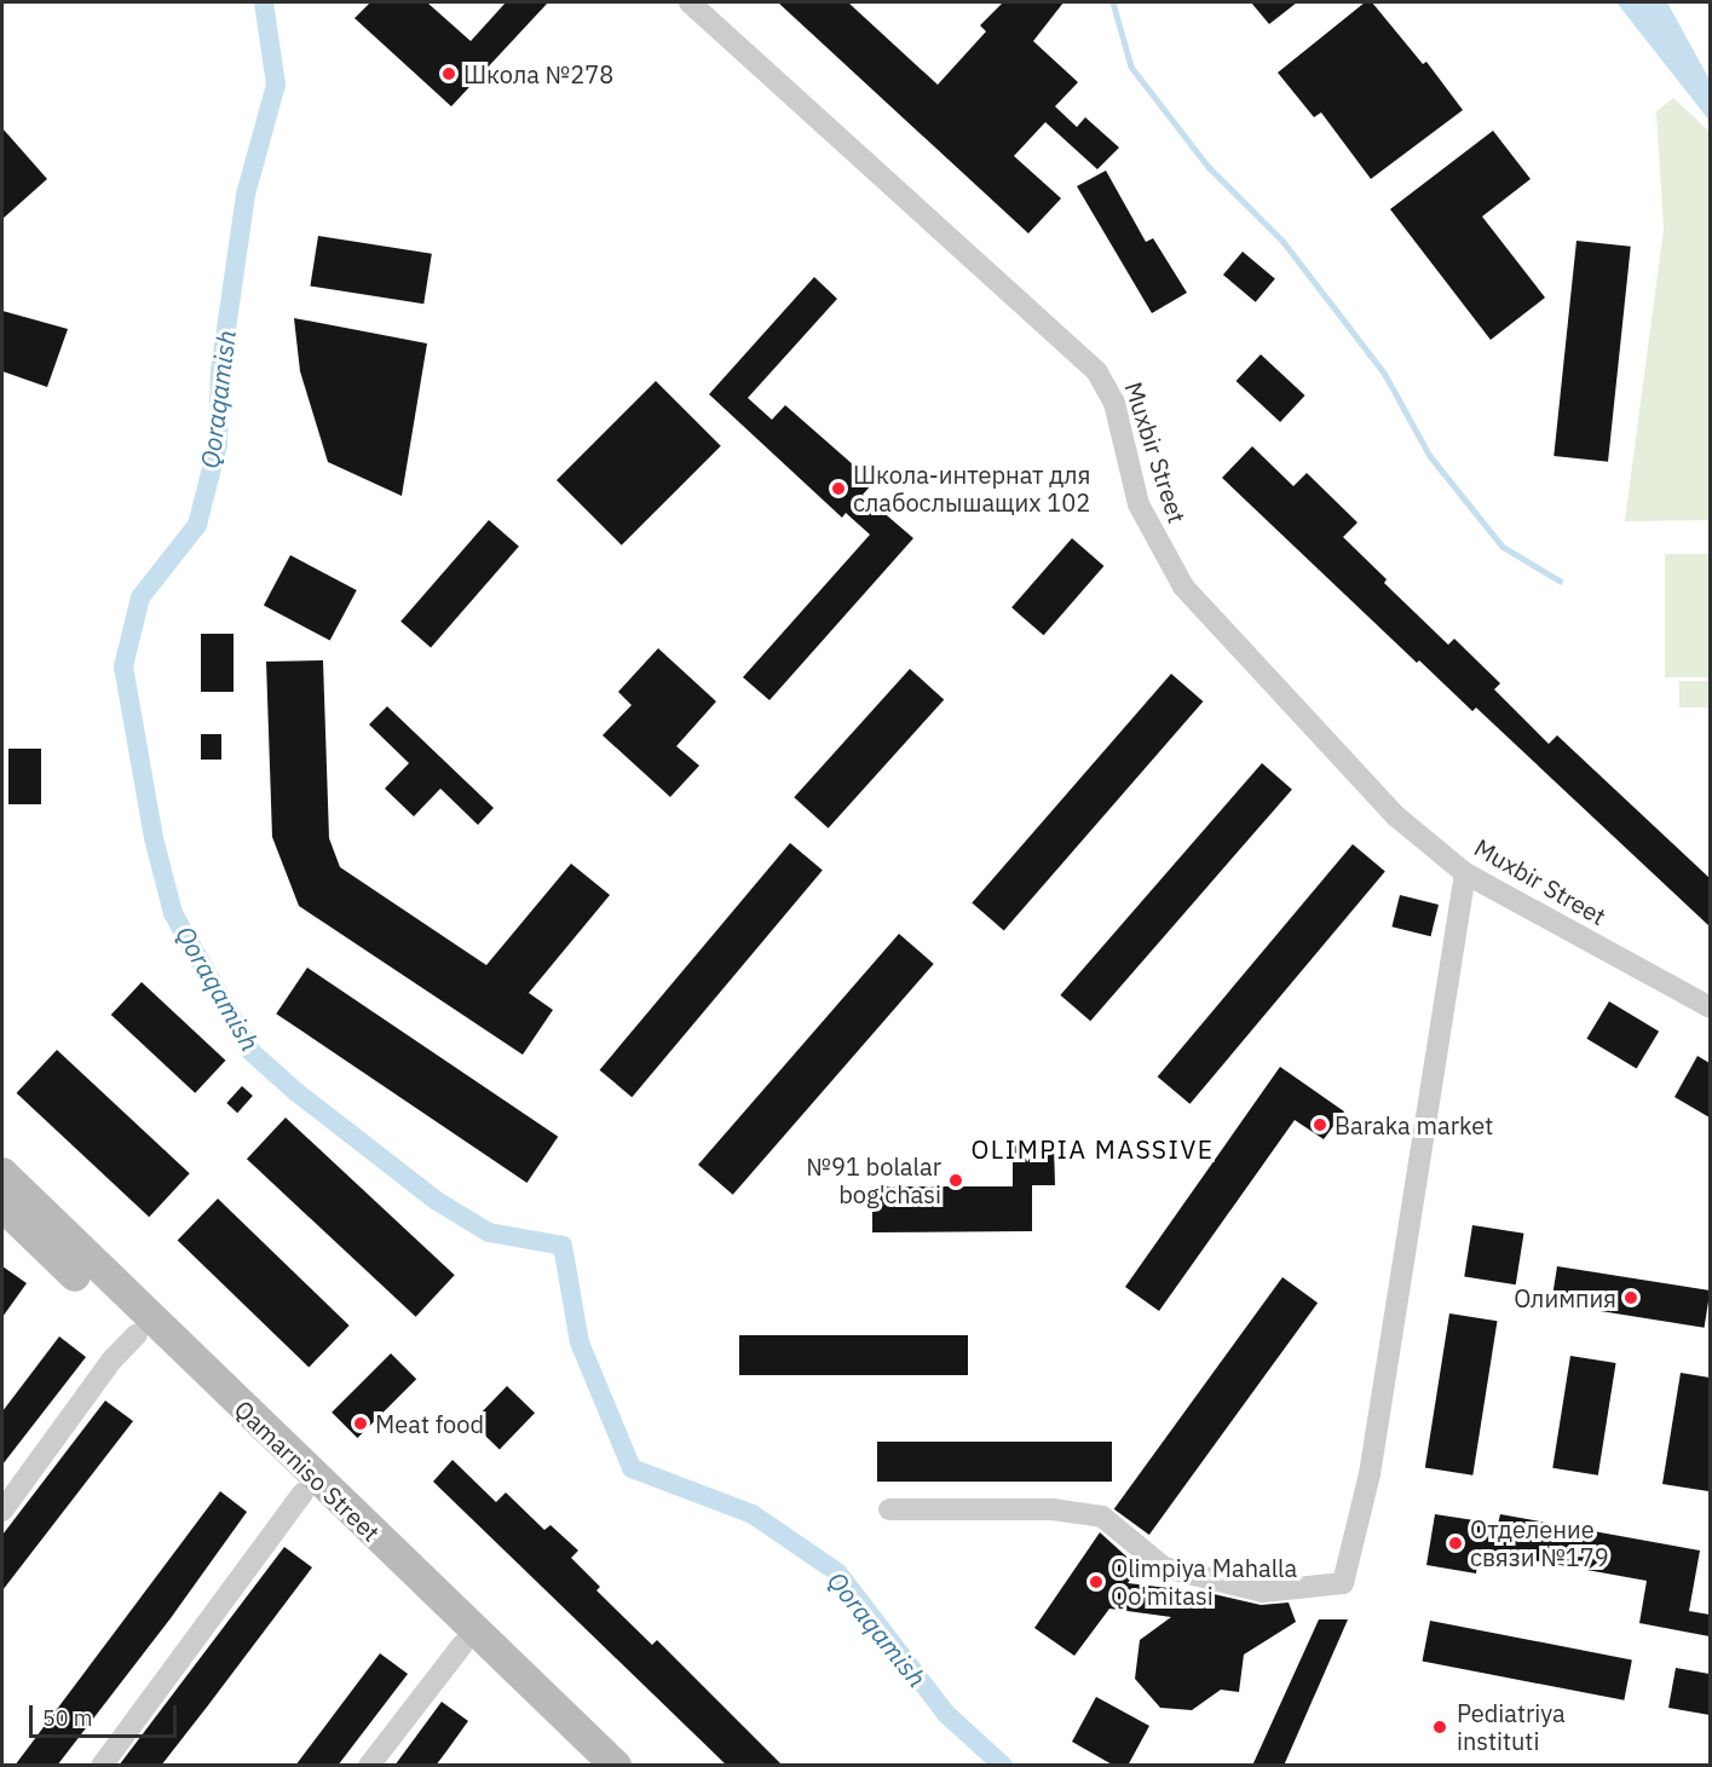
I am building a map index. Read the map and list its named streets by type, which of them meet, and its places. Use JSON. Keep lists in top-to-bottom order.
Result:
{
  "streets": {
    "main road": ["Qamarniso Street"],
    "street": ["Muxbir Street"]
  },
  "districts": ["OLIMPIA MASSIVE"],
  "water": ["Qoraqamish"],
  "places": [
    "Школа №278",
    "Школа-интернат для слабослышащих 102",
    "Baraka market",
    "№91 bolalar bog'chasi",
    "Олимпия",
    "Meat food",
    "Отделение связи №179",
    "Olimpiya Mahalla Qo'mitasi",
    "Pediatriya instituti"
  ],
  "scale_bar": "50 m"
}
